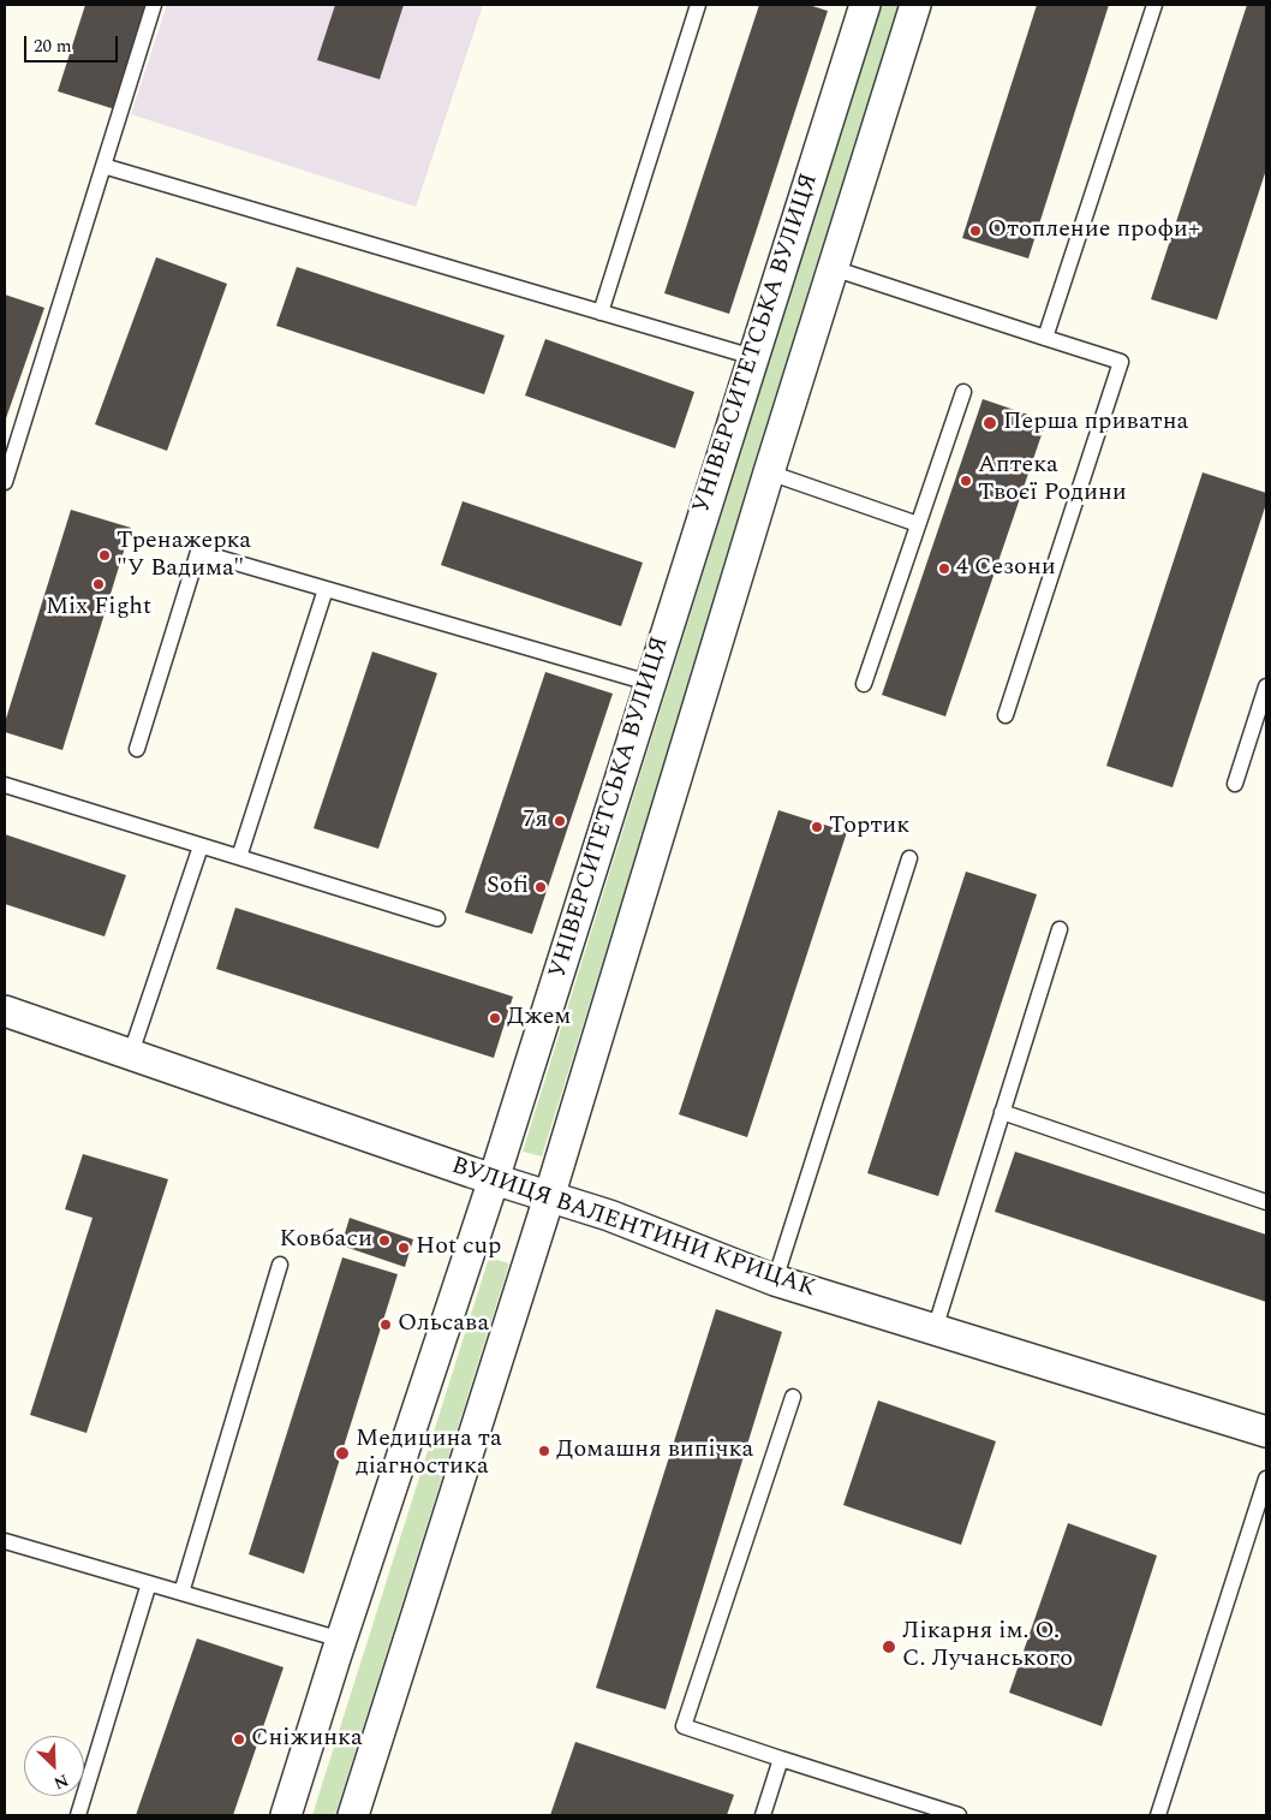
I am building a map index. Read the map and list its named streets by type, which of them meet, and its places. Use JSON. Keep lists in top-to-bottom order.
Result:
{
  "streets": {
    "street": ["УНІВЕРСИТЕТСЬКА ВУЛИЦЯ", "ВУЛИЦЯ ВАЛЕНТИНИ КРИЦАК"]
  },
  "crossings": [
    ["УНІВЕРСИТЕТСЬКА ВУЛИЦЯ", "ВУЛИЦЯ ВАЛЕНТИНИ КРИЦАК"]
  ],
  "places": [
    "Отопление профи+",
    "Перша приватна",
    "Аптека Твоєї Родини",
    "Тренажерка \"У Вадима\"",
    "4 Сезони",
    "Mix Fight",
    "7я",
    "Тортик",
    "Sofi",
    "Джем",
    "Ковбаси",
    "Hot cup",
    "Ольсава",
    "Домашня випічка",
    "Медицина та діагностика",
    "Лікарня ім. О. С. Лучанського",
    "Сніжинка"
  ],
  "scale_bar": "20 m",
  "north": "bottom right"
}
